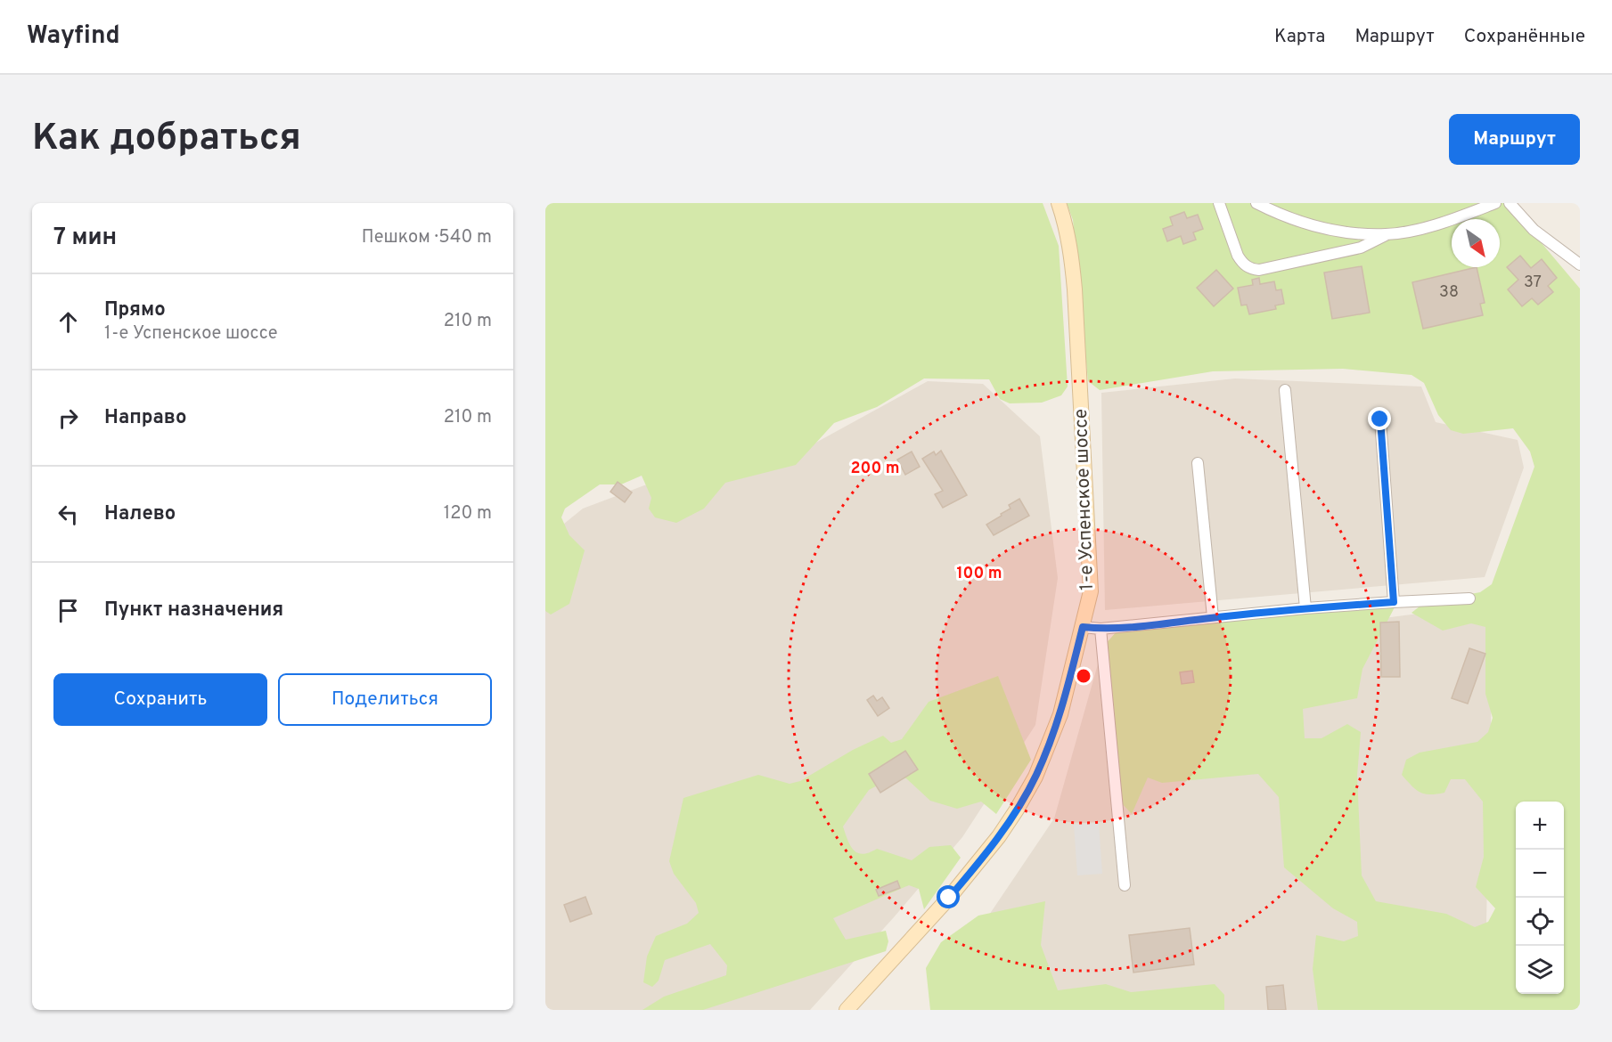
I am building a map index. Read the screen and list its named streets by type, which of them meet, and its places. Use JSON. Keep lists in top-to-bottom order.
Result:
{
  "streets": {
    "main road": ["1-е Успенское шоссе"]
  },
  "house_numbers": ["37", "38"],
  "north": "bottom right",
  "page": {
    "header": "Wayfind",
    "nav": ["Карта", "Маршрут", "Сохранённые"],
    "buttons": [
      "Маршрут",
      ["Сохранить", "Поделиться"]
    ],
    "title": "Как добраться",
    "heading": ["7 мин", "Пешком · 540 m"],
    "list": [
      ["Прямо", "1-е Успенское шоссе", "210 m"],
      ["Направо", "210 m"],
      ["Налево", "120 m"],
      "Пункт назначения"
    ],
    "map_buttons": ["+", "−"]
  },
  "rings": ["200 m", "100 m"]
}
